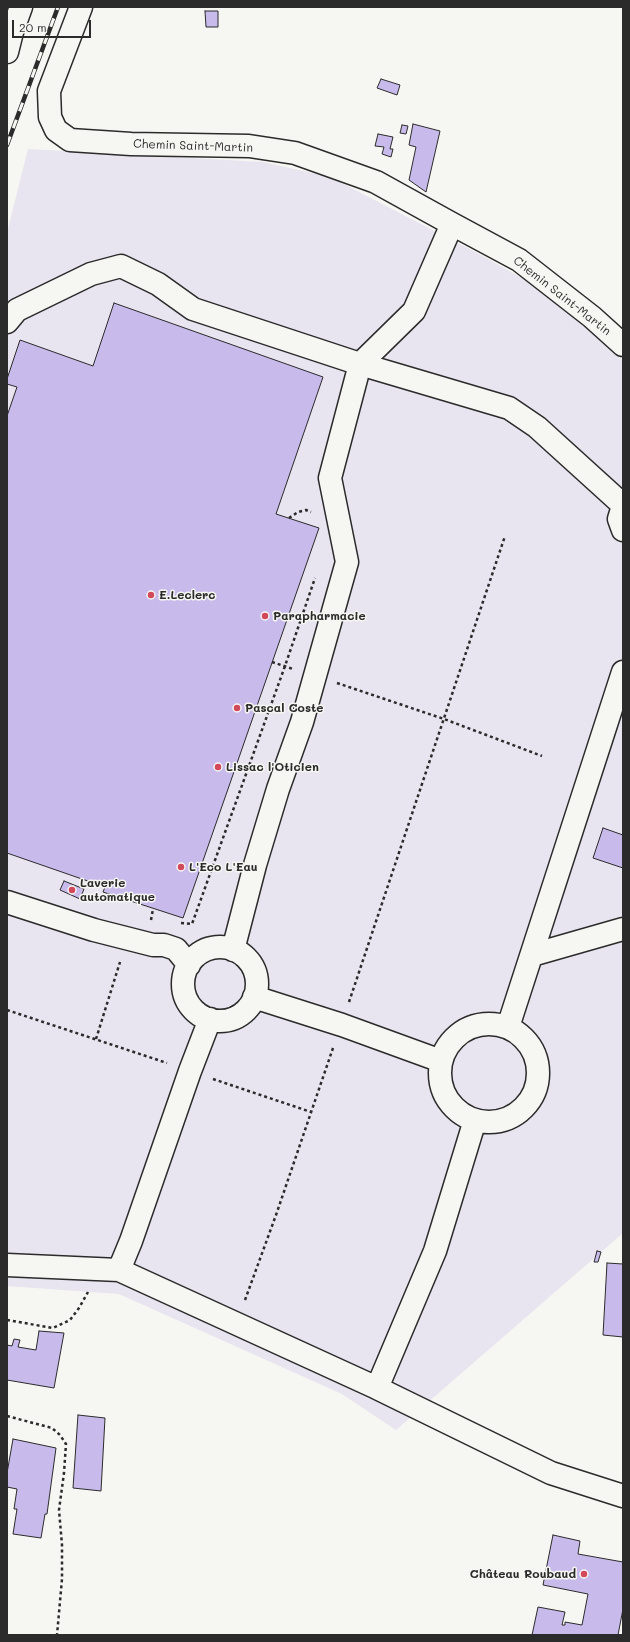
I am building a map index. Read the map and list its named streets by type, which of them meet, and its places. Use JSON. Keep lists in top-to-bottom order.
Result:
{
  "streets": {
    "street": ["Chemin Saint-Martin"]
  },
  "places": [
    "E.Leclerc",
    "Parapharmacie",
    "Pascal Coste",
    "Lissac l'Oticien",
    "L'Eco L'Eau",
    "Laverie automatique",
    "Château Roubaud"
  ],
  "scale_bar": "20 m"
}
